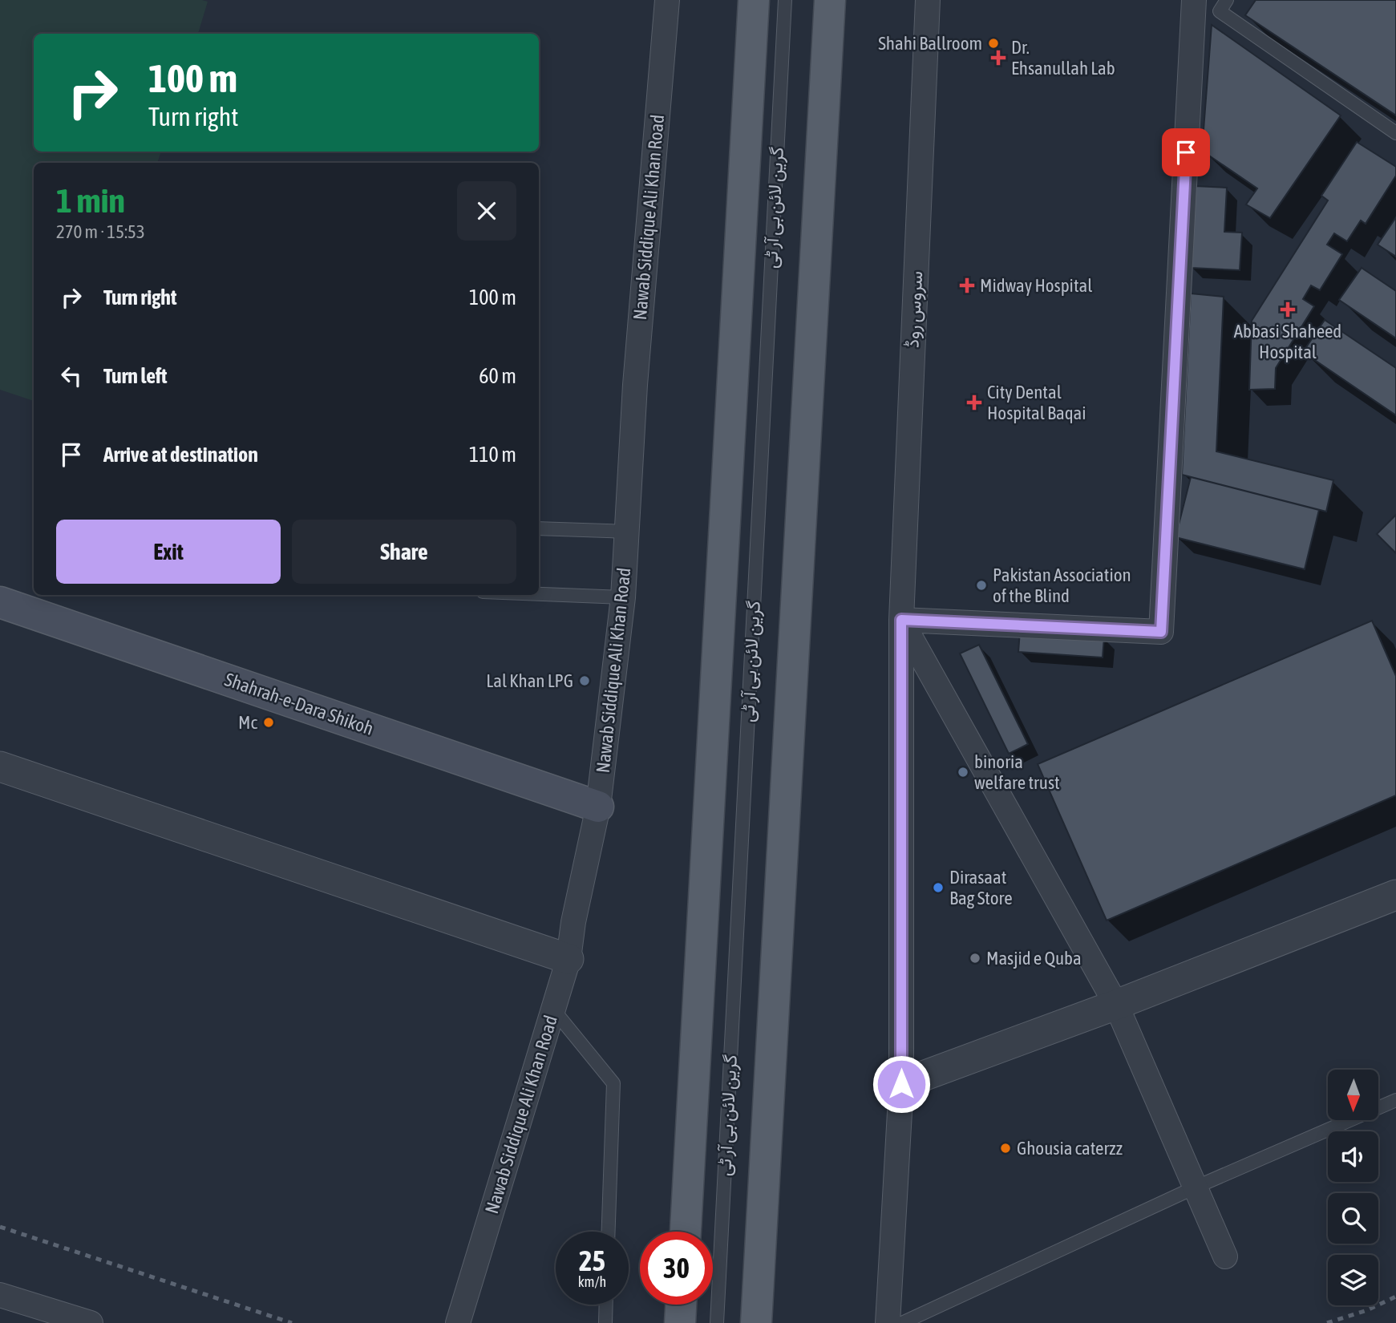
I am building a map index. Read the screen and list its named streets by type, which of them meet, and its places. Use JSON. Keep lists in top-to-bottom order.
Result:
{
  "streets": {
    "main road": ["Shahrah-e-Dara Shikoh"],
    "street": ["Nawab Siddique Ali Khan Road", "سروس روڈ"],
    "lane": ["گرین لائن بی آر ٹی"]
  },
  "crossings": [
    ["Nawab Siddique Ali Khan Road", "Shahrah-e-Dara Shikoh"]
  ],
  "places": {
    "other": [
      "Shahi Ballroom",
      "Pakistan Association of the Blind",
      "Lal Khan LPG",
      "Mc",
      "binoria welfare trust",
      "Dirasaat Bag Store",
      "Masjid e Quba",
      "Ghousia caterzz"
    ],
    "health": [
      "Dr. Ehsanullah Lab",
      "Midway Hospital",
      "Abbasi Shaheed Hospital",
      "City Dental Hospital Baqai"
    ]
  },
  "north": "bottom",
  "page": {
    "turn": ["100 m", "Turn right"],
    "heading": ["1 min", "270 m · 15:53"],
    "list": [
      {
        "name": "Turn right",
        "value": "100 m"
      },
      {
        "name": "Turn left",
        "value": "60 m"
      },
      {
        "name": "Arrive at destination",
        "value": "110 m"
      }
    ],
    "buttons": ["Exit", "Share"],
    "speed": "25 km/h",
    "limit": "30"
  }
}
